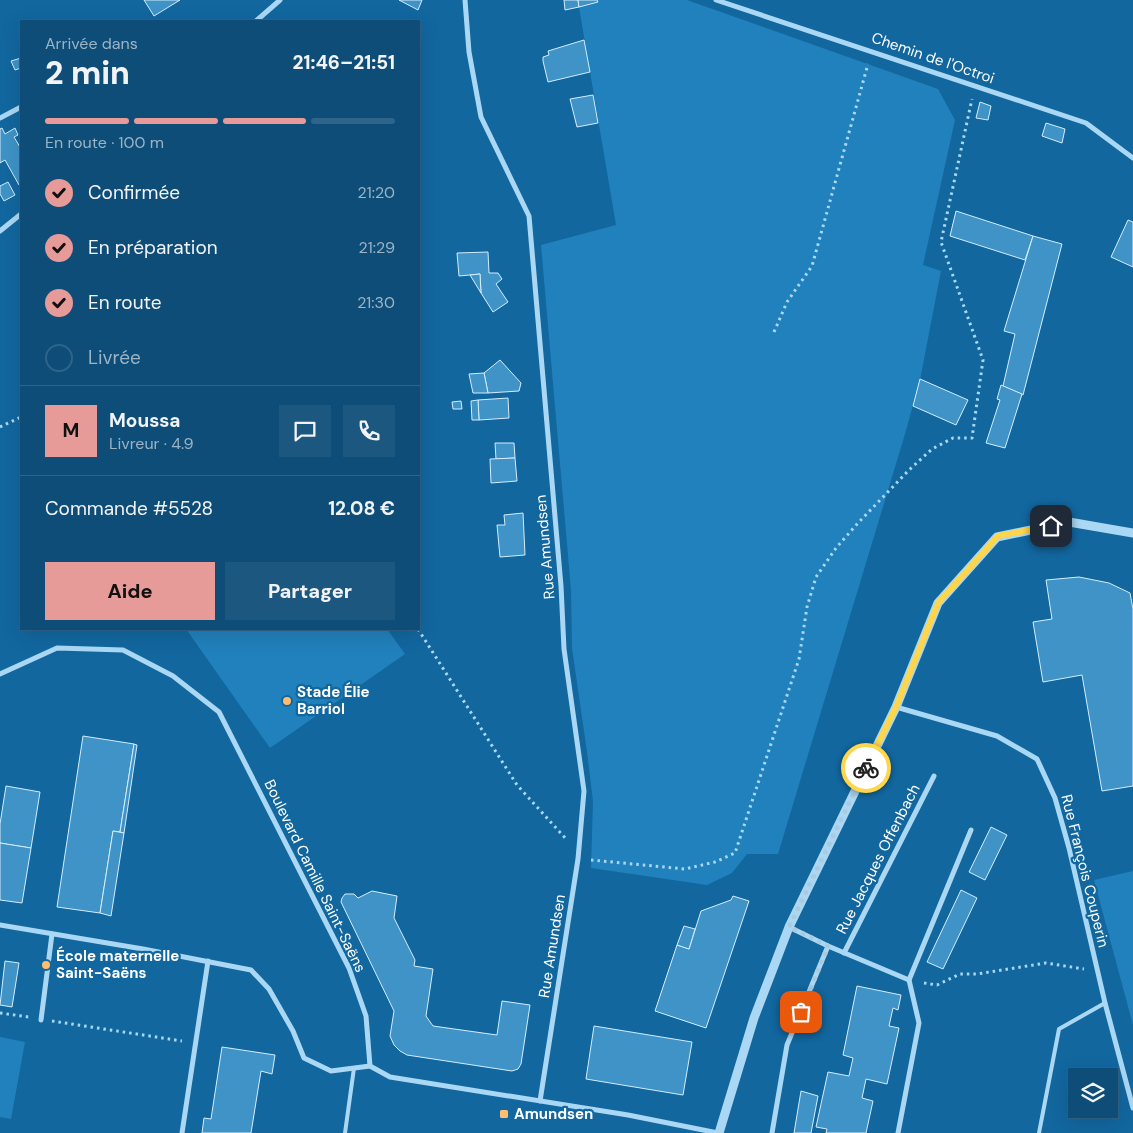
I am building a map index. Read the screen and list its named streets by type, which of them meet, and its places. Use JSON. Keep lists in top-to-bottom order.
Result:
{
  "streets": {
    "street": [
      "Chemin de l'Octroi",
      "Rue Amundsen",
      "Rue Jacques Offenbach",
      "Rue François Couperin",
      "Boulevard Camille Saint-Saëns"
    ]
  },
  "places": {
    "other": ["Stade Élie Barriol", "École maternelle Saint-Saëns"],
    "transit": ["Amundsen"]
  },
  "page": {
    "heading": ["2 min", "Arrivée dans", "21:46–21:51"],
    "panel": [
      "Moussa",
      "Livreur · 4.9",
      "Commande #5528",
      "12.08 €"
    ],
    "bar": "En route · 100 m",
    "list": [
      ["Confirmée", "21:20"],
      ["En préparation", "21:29"],
      ["En route", "21:30"],
      "Livrée"
    ],
    "round": "M",
    "buttons": ["Aide", "Partager"]
  }
}
